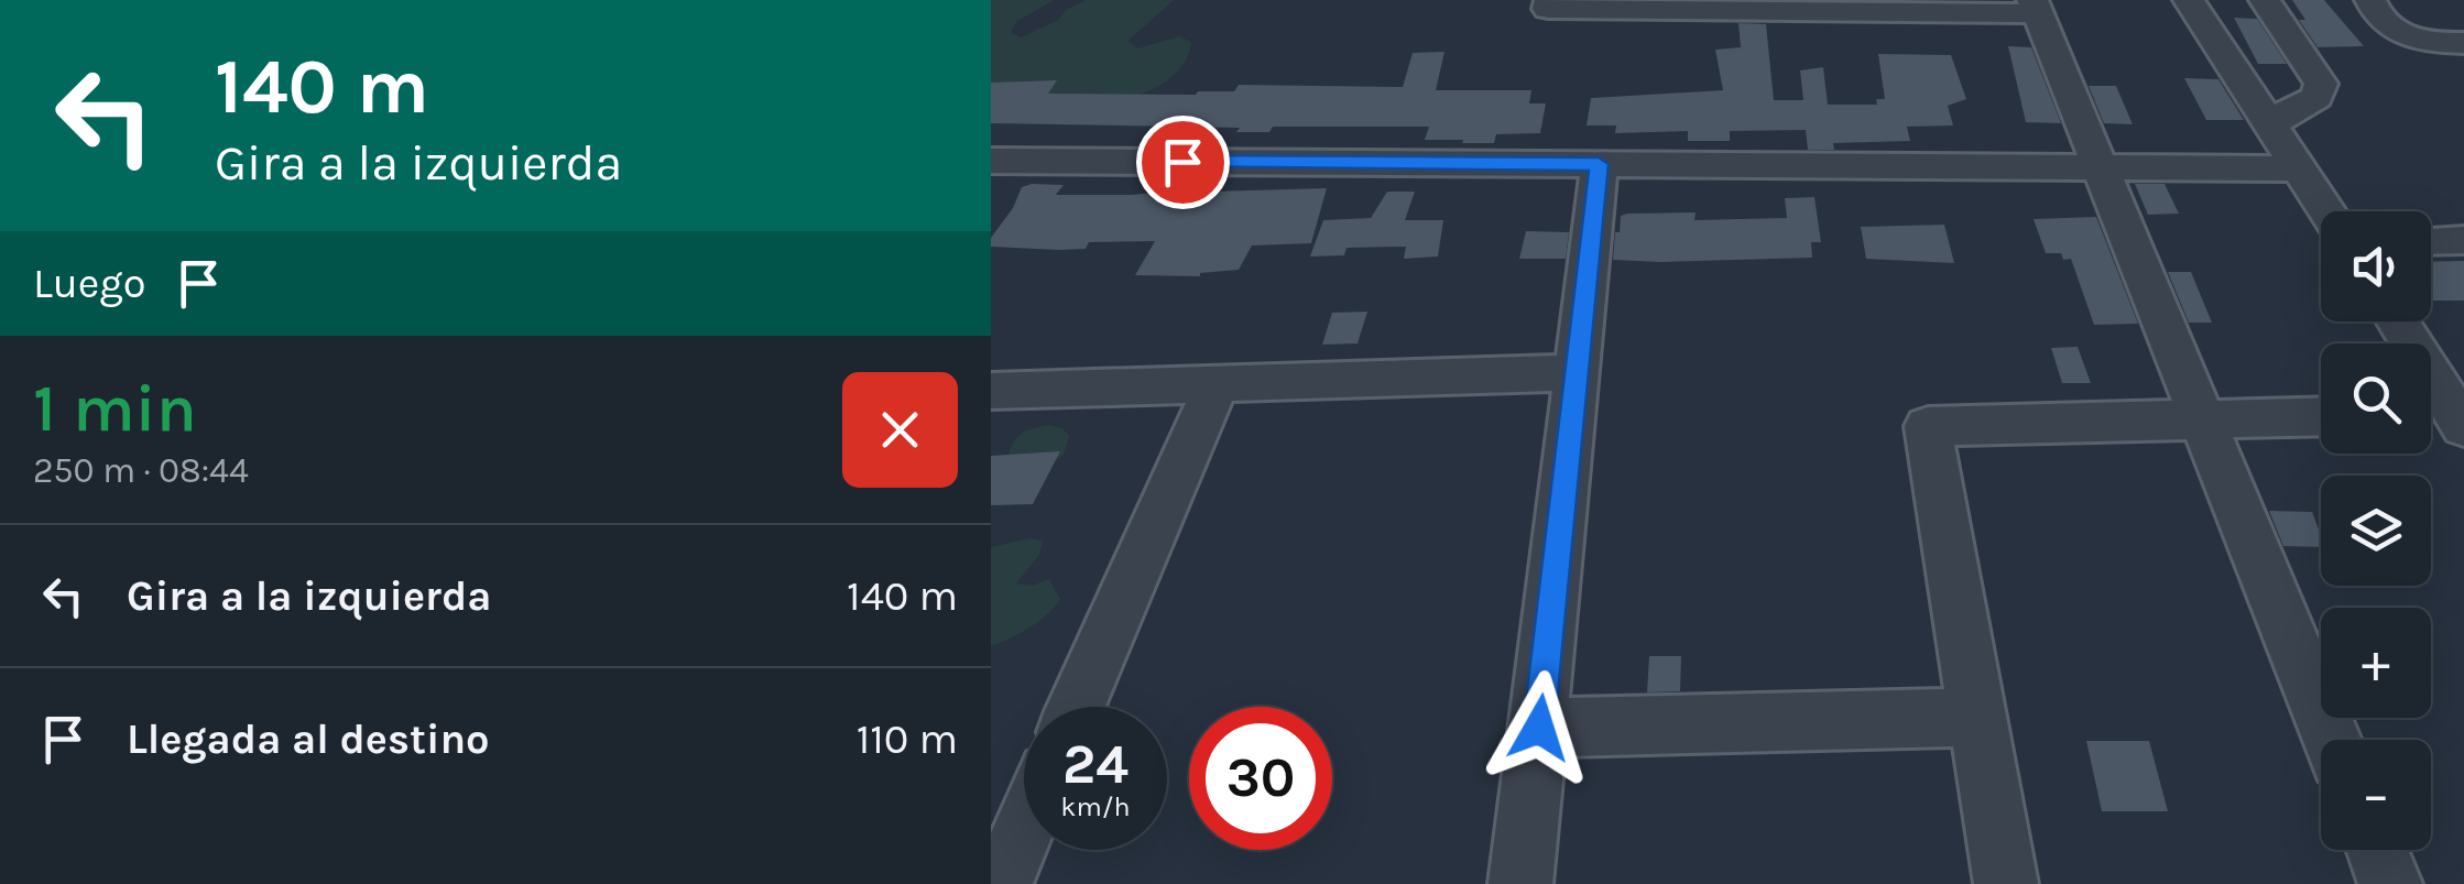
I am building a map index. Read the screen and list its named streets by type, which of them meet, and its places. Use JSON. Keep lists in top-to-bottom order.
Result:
{
  "page": {
    "turn": ["140 m", "Gira a la izquierda"],
    "map_buttons": ["+", "−"],
    "then": "Luego",
    "heading": ["1 min", "250 m · 08:44"],
    "list": [
      {
        "name": "Gira a la izquierda",
        "value": "140 m"
      },
      {
        "name": "Llegada al destino",
        "value": "110 m"
      }
    ],
    "speed": "24 km/h",
    "limit": "30"
  }
}
